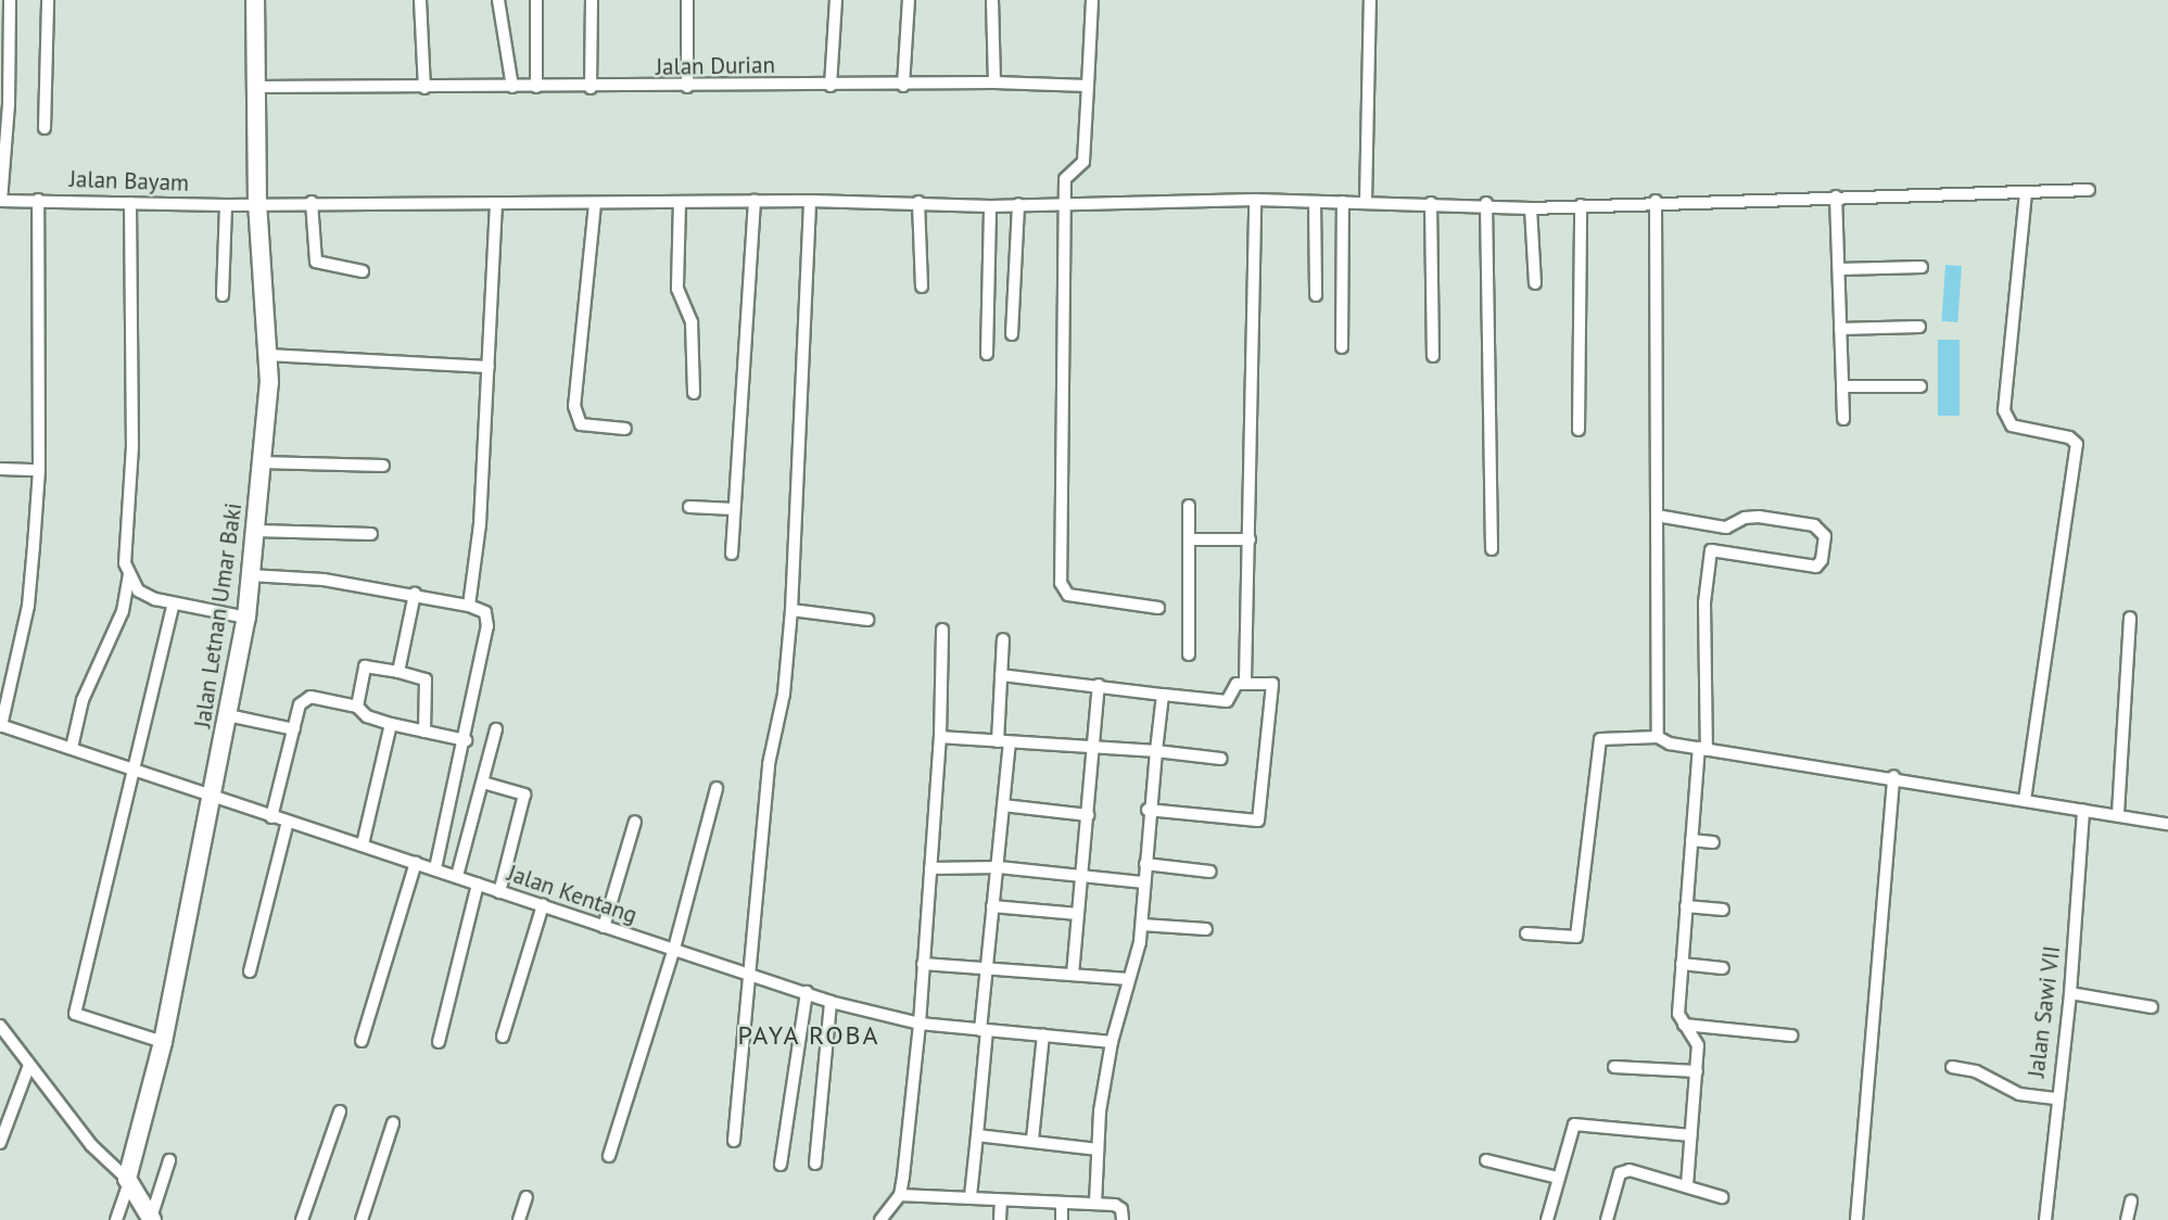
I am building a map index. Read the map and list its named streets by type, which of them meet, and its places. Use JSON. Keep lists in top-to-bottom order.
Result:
{
  "streets": {
    "street": [
      "Jalan Durian",
      "Jalan Bayam",
      "Jalan Letnan Umar Baki",
      "Jalan Kentang",
      "Jalan Sawi VII"
    ]
  },
  "crossings": [
    ["Jalan Durian", "Jalan Letnan Umar Baki"],
    ["Jalan Bayam", "Jalan Letnan Umar Baki"],
    ["Jalan Letnan Umar Baki", "Jalan Kentang"]
  ],
  "districts": ["PAYA ROBA"]
}
